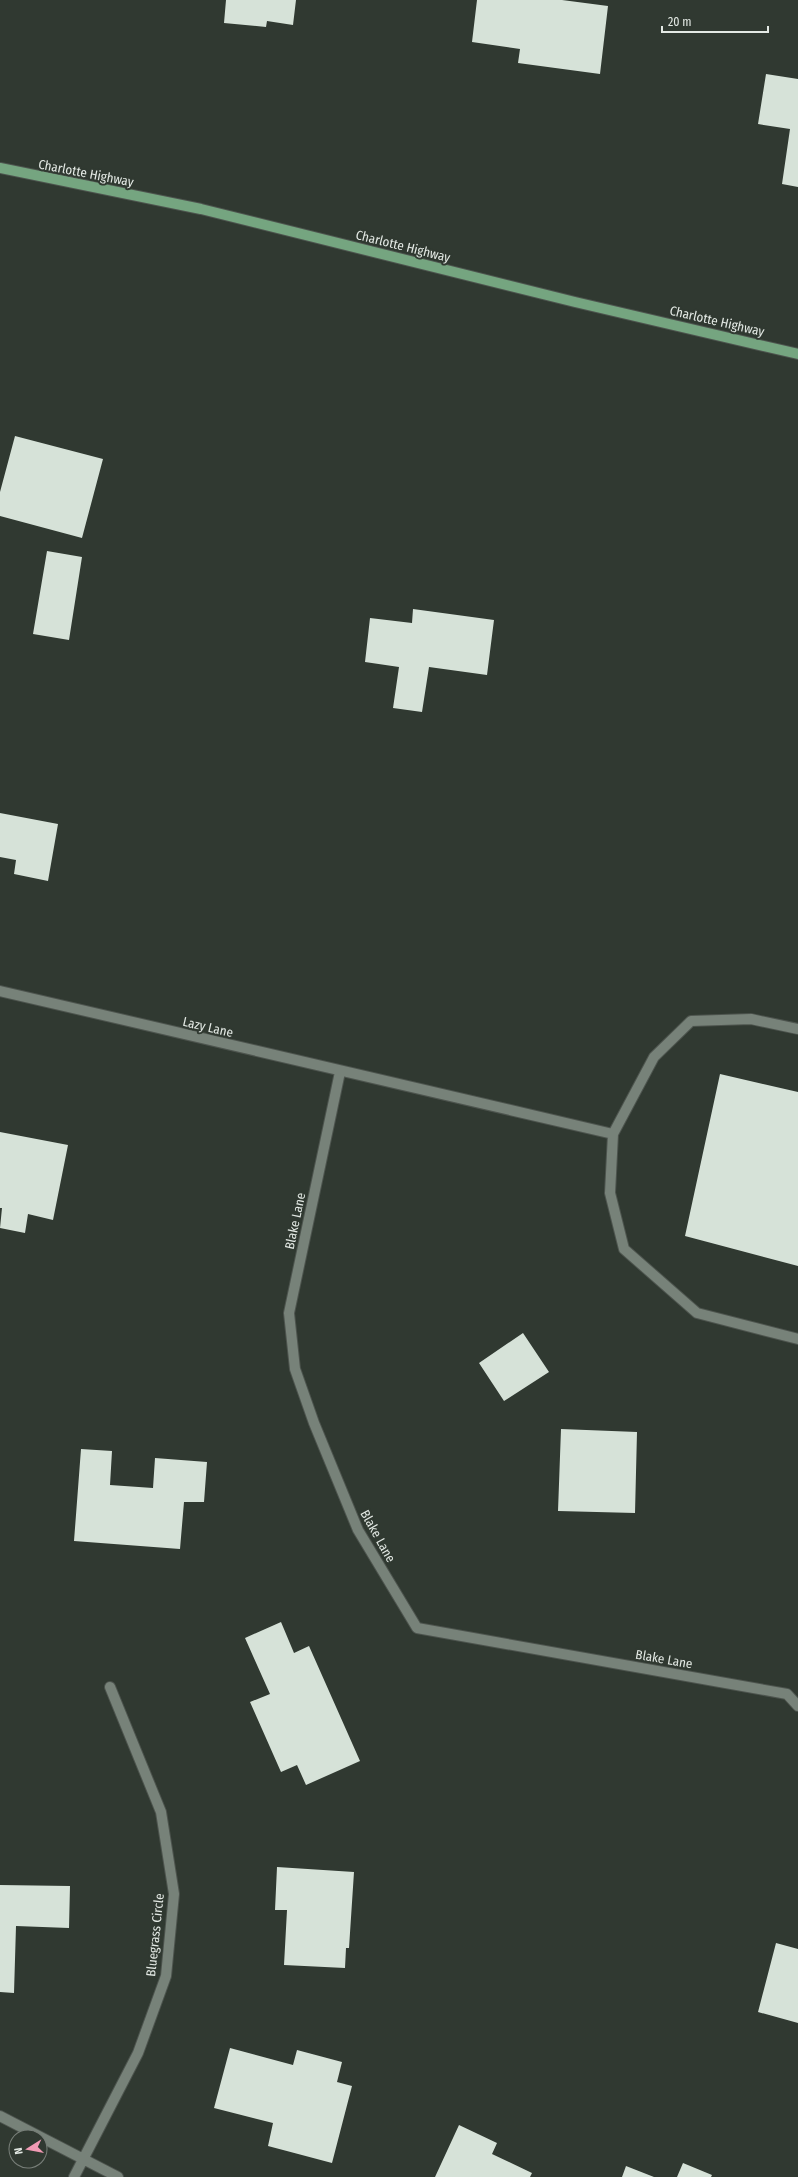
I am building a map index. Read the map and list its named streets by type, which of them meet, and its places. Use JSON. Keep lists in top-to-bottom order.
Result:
{
  "streets": {
    "main road": ["Charlotte Highway"],
    "street": ["Lazy Lane", "Blake Lane", "Bluegrass Circle"]
  },
  "crossings": [
    ["Lazy Lane", "Blake Lane"]
  ],
  "scale_bar": "20 m",
  "north": "left"
}
